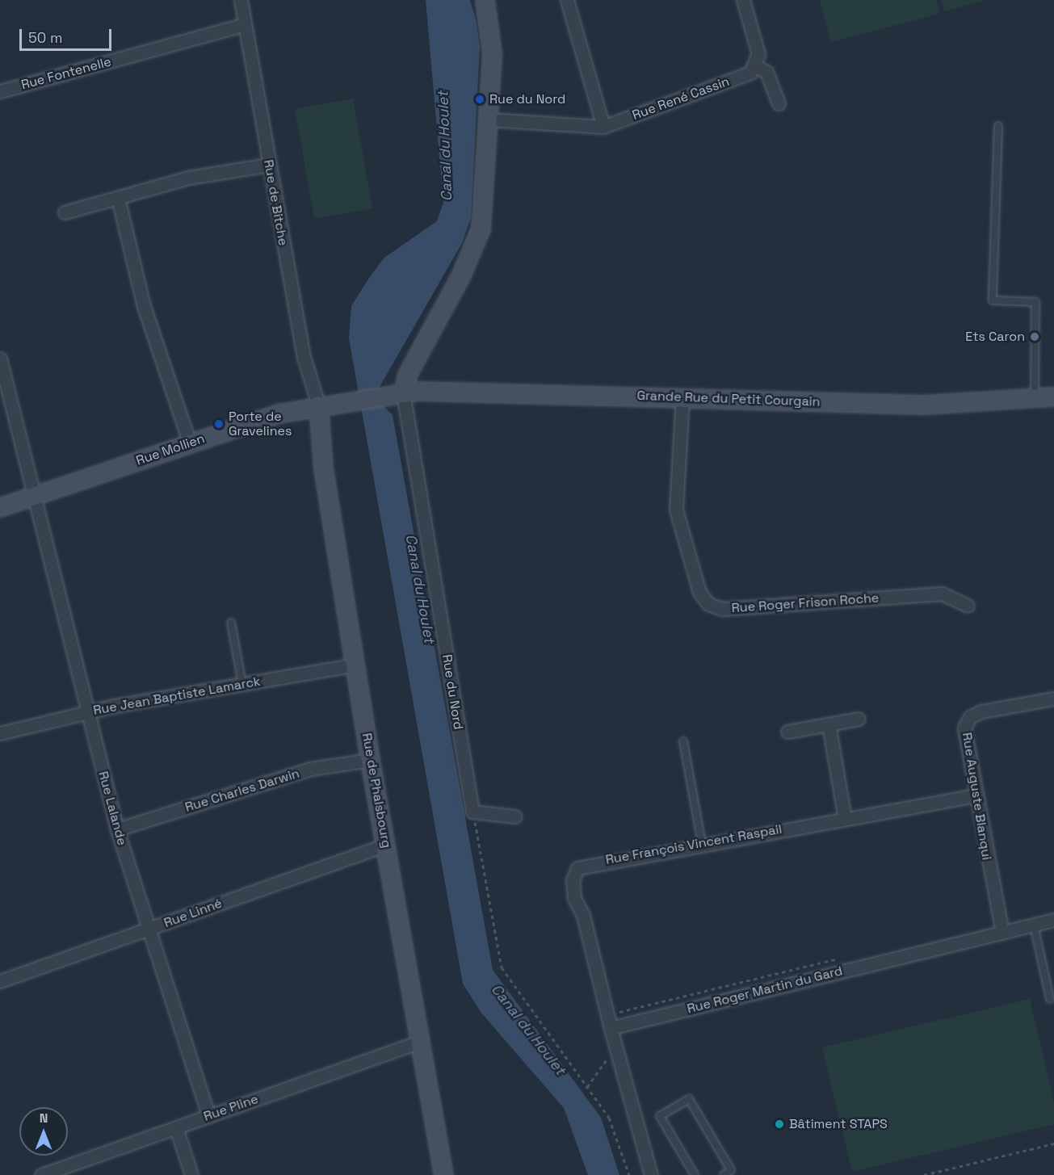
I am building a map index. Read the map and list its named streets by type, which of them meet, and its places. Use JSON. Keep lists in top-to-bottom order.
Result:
{
  "streets": {
    "street": [
      "Rue Fontenelle",
      "Rue René Cassin",
      "Rue de Bitche",
      "Grande Rue du Petit Courgain",
      "Rue Mollien",
      "Rue Roger Frison Roche",
      "Rue du Nord",
      "Rue Jean Baptiste Lamarck",
      "Rue Charles Darwin",
      "Rue de Phalsbourg",
      "Rue Auguste Blanqui",
      "Rue Lalande",
      "Rue François Vincent Raspail",
      "Rue Linné",
      "Rue Roger Martin du Gard",
      "Rue Pline"
    ]
  },
  "crossings": [
    ["Rue Fontenelle", "Rue de Bitche"],
    ["Rue de Bitche", "Rue Mollien"],
    ["Rue de Bitche", "Rue de Phalsbourg"],
    ["Grande Rue du Petit Courgain", "Rue Mollien"],
    ["Grande Rue du Petit Courgain", "Rue Roger Frison Roche"],
    ["Grande Rue du Petit Courgain", "Rue du Nord"],
    ["Rue Mollien", "Rue de Phalsbourg"],
    ["Rue Mollien", "Rue Lalande"],
    ["Rue Jean Baptiste Lamarck", "Rue de Phalsbourg"],
    ["Rue Jean Baptiste Lamarck", "Rue Lalande"],
    ["Rue Charles Darwin", "Rue de Phalsbourg"],
    ["Rue Charles Darwin", "Rue Lalande"],
    ["Rue de Phalsbourg", "Rue Linné"],
    ["Rue de Phalsbourg", "Rue Pline"],
    ["Rue Auguste Blanqui", "Rue François Vincent Raspail"],
    ["Rue Auguste Blanqui", "Rue Roger Martin du Gard"],
    ["Rue Lalande", "Rue Linné"],
    ["Rue Lalande", "Rue Pline"],
    ["Rue François Vincent Raspail", "Rue Roger Martin du Gard"]
  ],
  "water": ["Canal du Houlet"],
  "places": [
    "Rue du Nord",
    "Ets Caron",
    "Porte de Gravelines",
    "Bâtiment STAPS"
  ],
  "scale_bar": "50 m",
  "north": "top"
}
